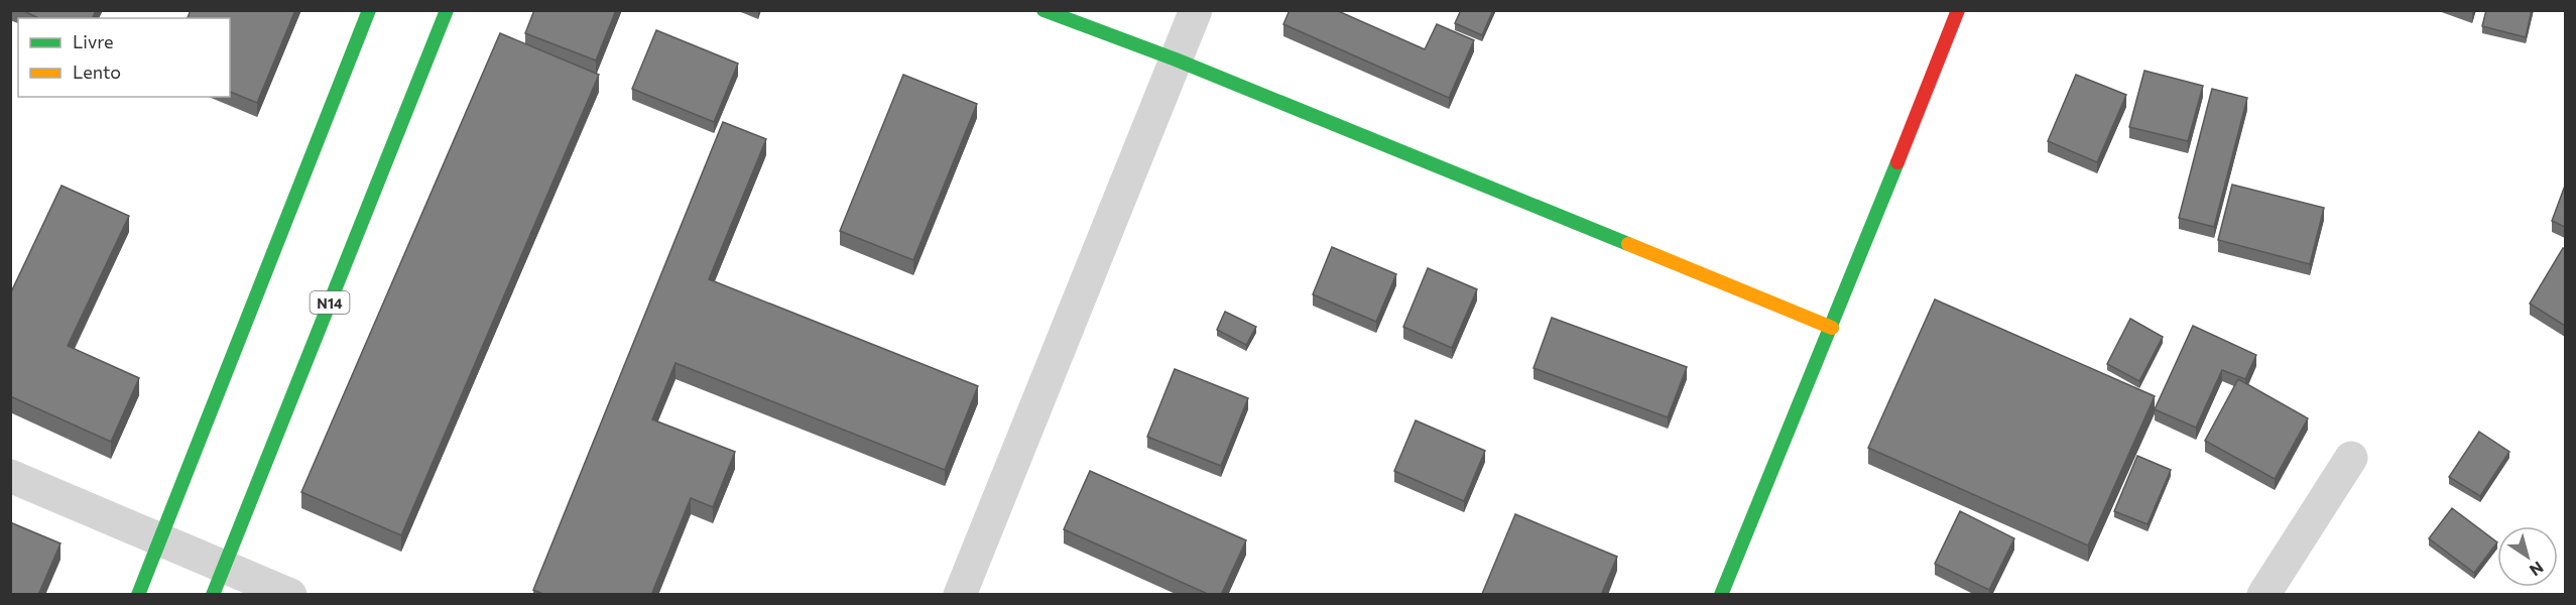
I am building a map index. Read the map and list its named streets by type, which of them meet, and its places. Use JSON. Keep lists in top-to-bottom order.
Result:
{
  "streets": {
    "street": ["N14"]
  },
  "legend": ["Livre", "Lento"],
  "north": "bottom right"
}
